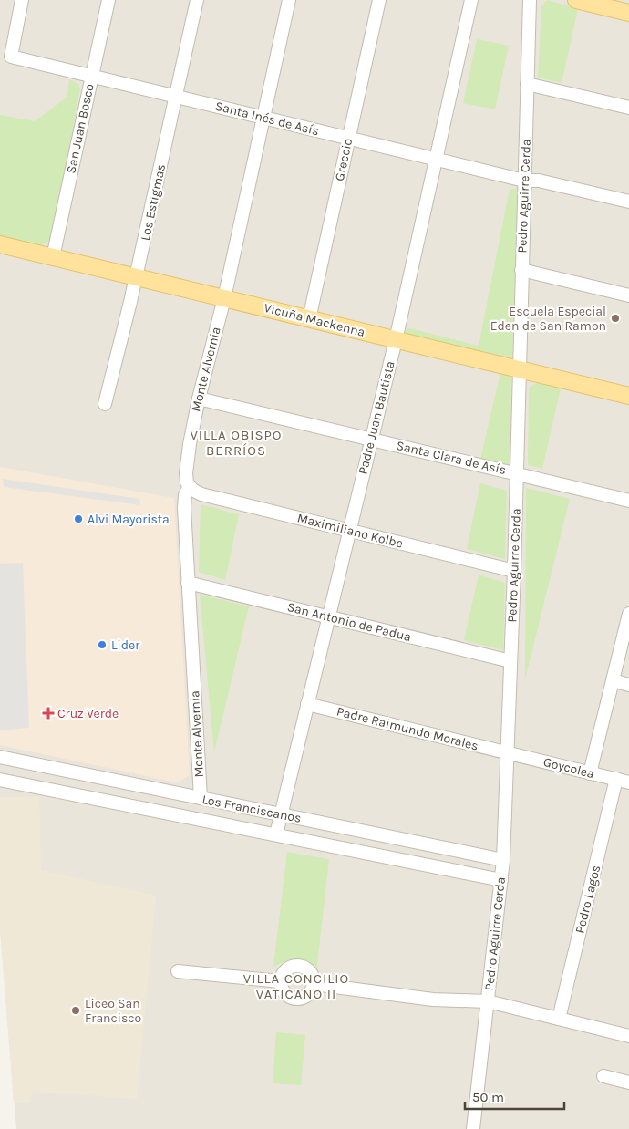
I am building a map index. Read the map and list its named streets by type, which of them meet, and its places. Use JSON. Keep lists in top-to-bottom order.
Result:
{
  "streets": {
    "main road": ["Vicuña Mackenna"],
    "street": [
      "Santa Inés de Asís",
      "San Juan Bosco",
      "Greccio",
      "Pedro Aguirre Cerda",
      "Los Estigmas",
      "Monte Alvernia",
      "Padre Juan Bautista",
      "Santa Clara de Asís",
      "Maximiliano Kolbe",
      "San Antonio de Padua",
      "Padre Raimundo Morales",
      "Goycolea",
      "Los Franciscanos",
      "Pedro Lagos"
    ]
  },
  "crossings": [
    ["Santa Inés de Asís", "San Juan Bosco"],
    ["Santa Inés de Asís", "Greccio"],
    ["Santa Inés de Asís", "Pedro Aguirre Cerda"],
    ["Santa Inés de Asís", "Los Estigmas"],
    ["Santa Inés de Asís", "Monte Alvernia"],
    ["Santa Inés de Asís", "Padre Juan Bautista"],
    ["San Juan Bosco", "Vicuña Mackenna"],
    ["Greccio", "Vicuña Mackenna"],
    ["Pedro Aguirre Cerda", "Vicuña Mackenna"],
    ["Pedro Aguirre Cerda", "Santa Clara de Asís"],
    ["Pedro Aguirre Cerda", "Maximiliano Kolbe"],
    ["Pedro Aguirre Cerda", "San Antonio de Padua"],
    ["Pedro Aguirre Cerda", "Padre Raimundo Morales"],
    ["Pedro Aguirre Cerda", "Goycolea"],
    ["Pedro Aguirre Cerda", "Los Franciscanos"],
    ["Los Estigmas", "Vicuña Mackenna"],
    ["Vicuña Mackenna", "Monte Alvernia"],
    ["Vicuña Mackenna", "Padre Juan Bautista"],
    ["Monte Alvernia", "Santa Clara de Asís"],
    ["Monte Alvernia", "Maximiliano Kolbe"],
    ["Monte Alvernia", "San Antonio de Padua"],
    ["Monte Alvernia", "Los Franciscanos"],
    ["Padre Juan Bautista", "Santa Clara de Asís"],
    ["Padre Juan Bautista", "Maximiliano Kolbe"],
    ["Padre Juan Bautista", "San Antonio de Padua"],
    ["Padre Juan Bautista", "Padre Raimundo Morales"],
    ["Padre Juan Bautista", "Los Franciscanos"],
    ["Padre Raimundo Morales", "Goycolea"],
    ["Goycolea", "Pedro Lagos"]
  ],
  "districts": ["VILLA OBISPO BERRÍOS", "VILLA CONCILIO VATICANO II"],
  "places": {
    "other": [
      "Escuela Especial Eden de San Ramon",
      "Alvi Mayorista",
      "Lider",
      "Liceo San Francisco"
    ],
    "health": ["Cruz Verde"]
  },
  "scale_bar": "50 m"
}
